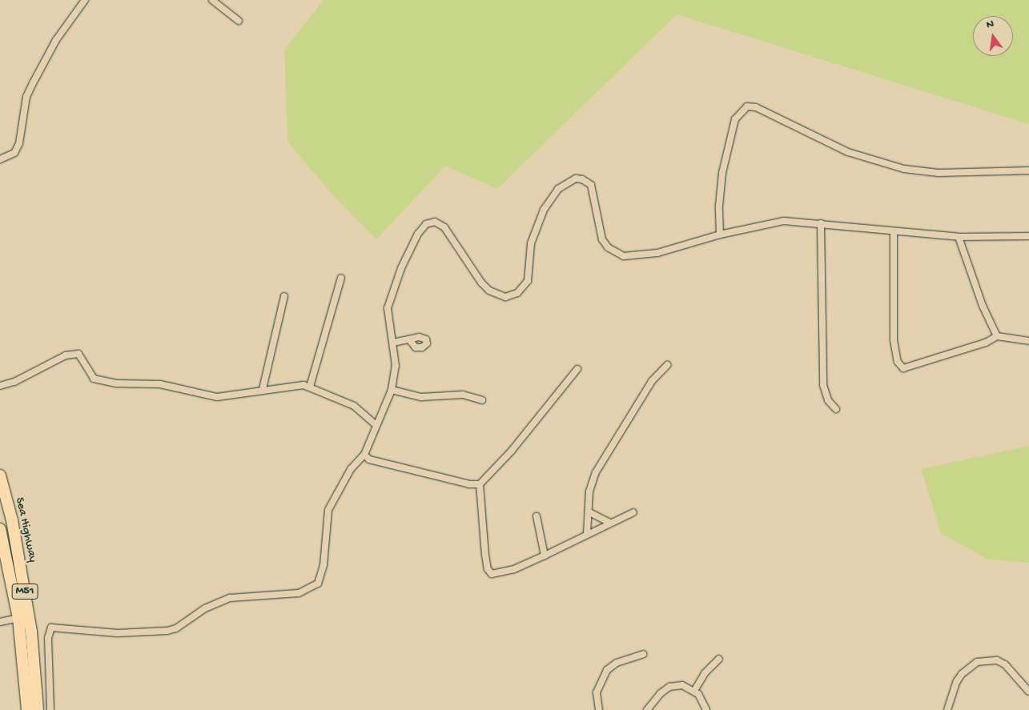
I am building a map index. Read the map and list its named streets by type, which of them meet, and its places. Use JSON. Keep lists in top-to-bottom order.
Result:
{
  "streets": {
    "highway": ["Sea Highway", "M51"]
  },
  "north": "top"
}
